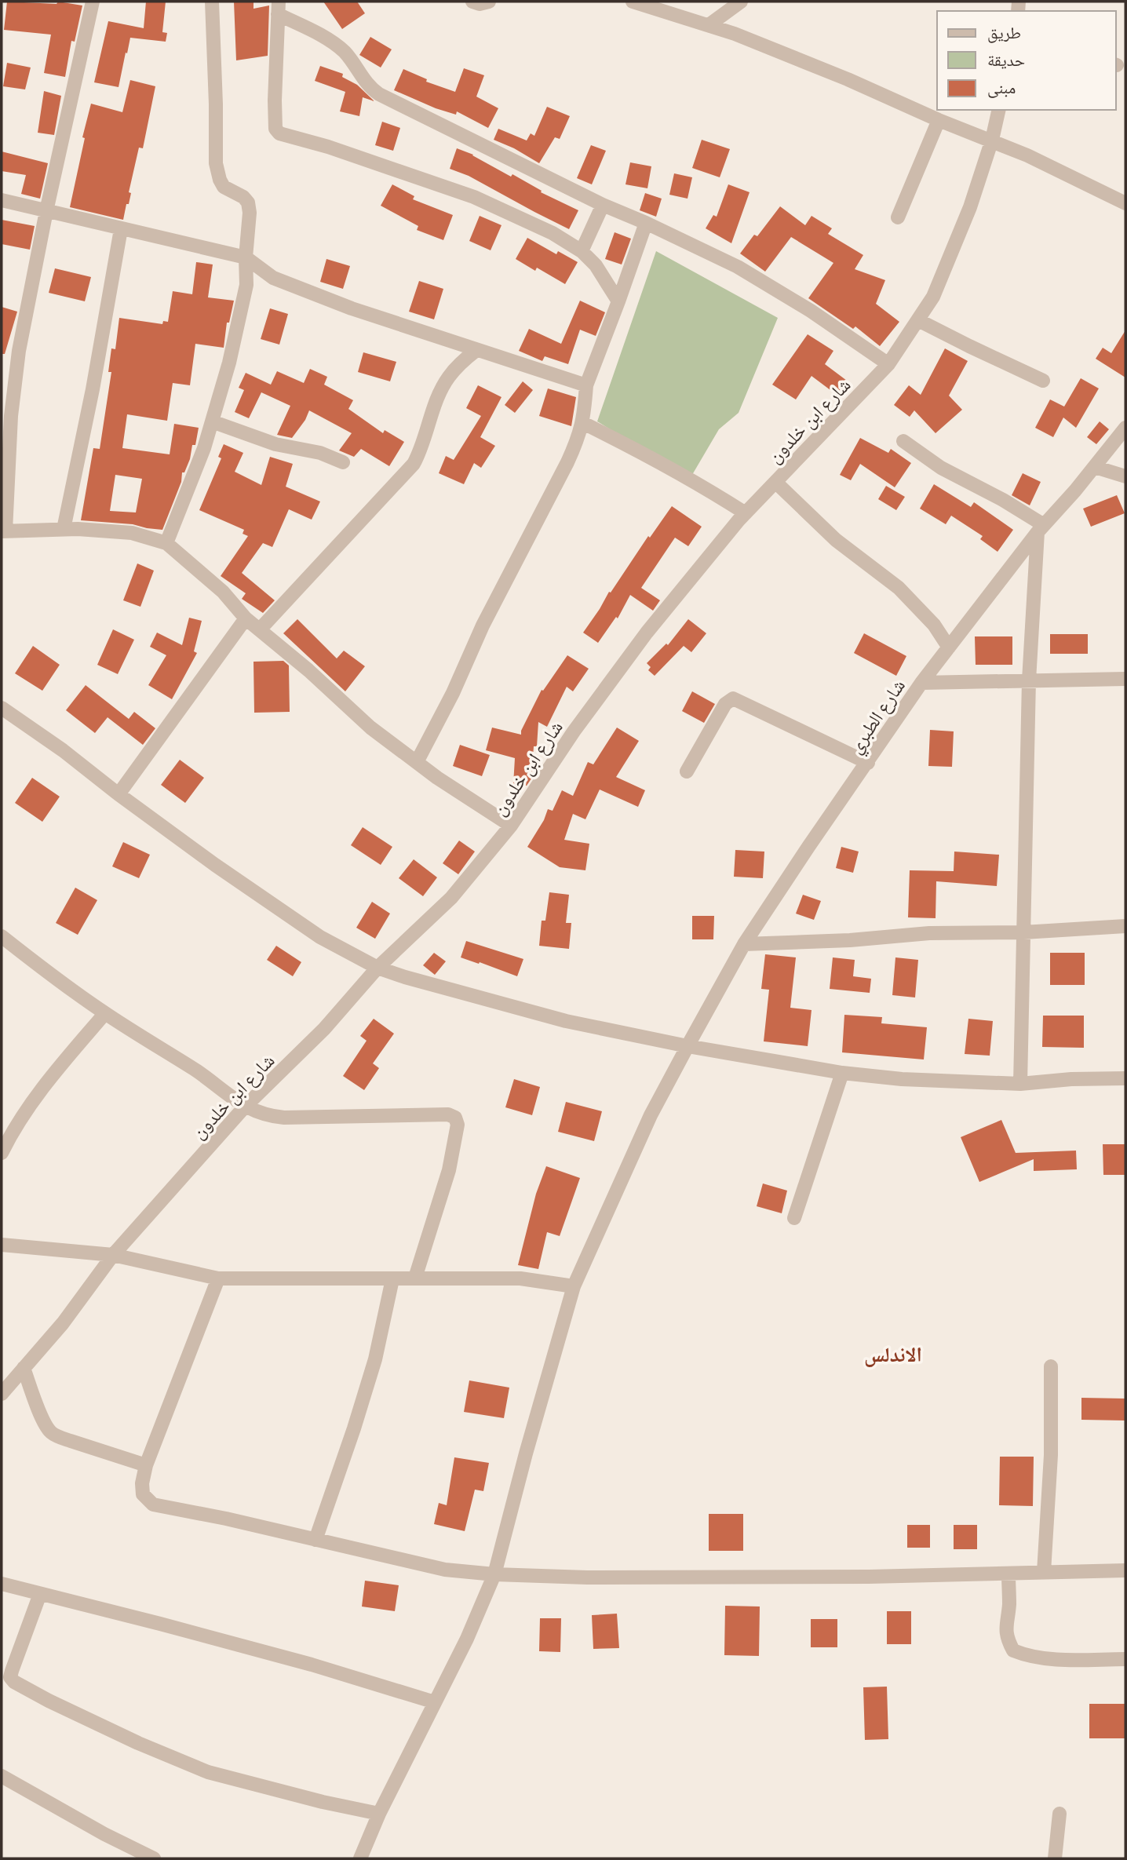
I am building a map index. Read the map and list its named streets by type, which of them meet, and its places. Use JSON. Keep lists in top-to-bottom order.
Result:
{
  "streets": {
    "street": ["شارع ابن خلدون", "شارع الطبري"]
  },
  "districts": ["الاندلس"],
  "legend": ["طريق", "حديقة", "مبنى"]
}
